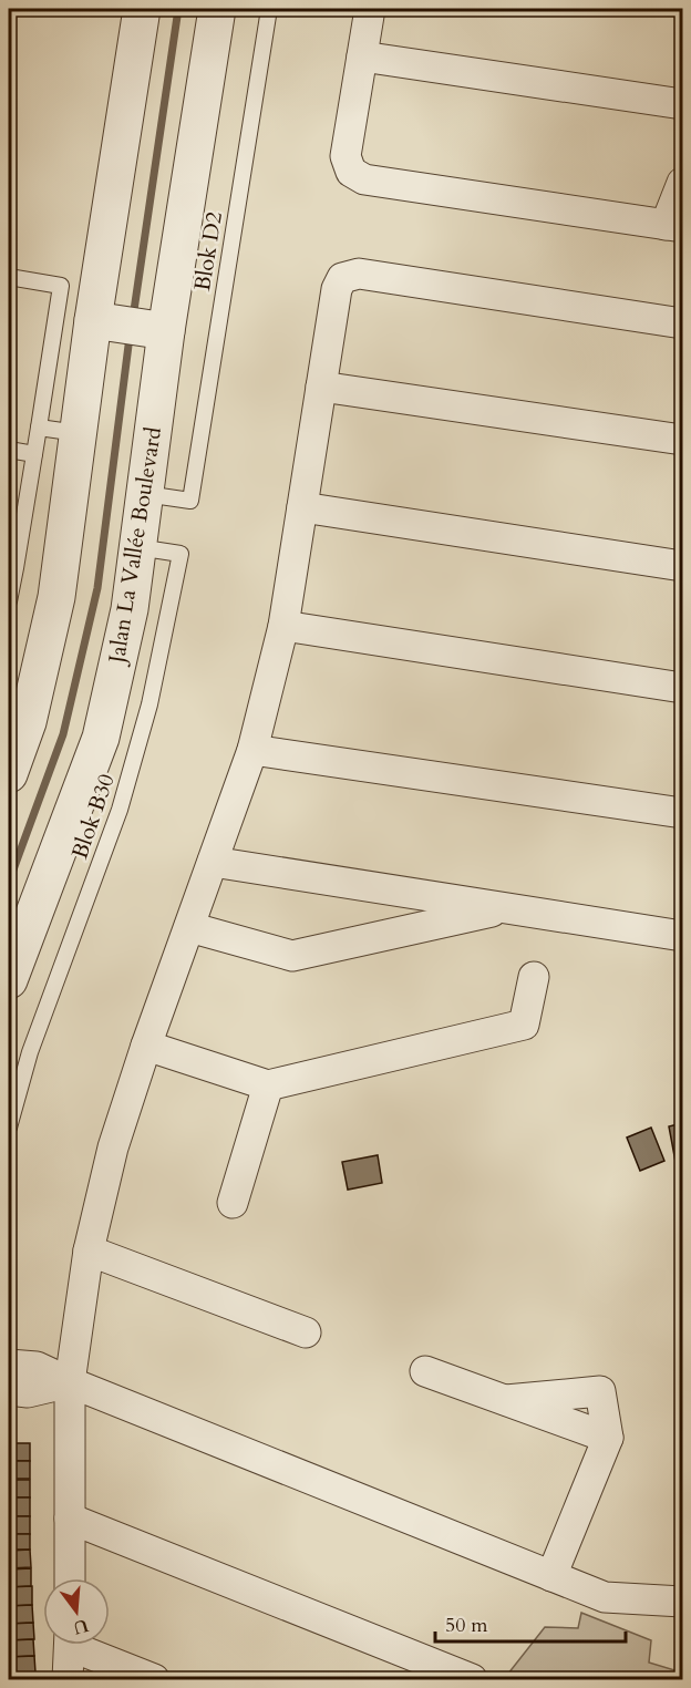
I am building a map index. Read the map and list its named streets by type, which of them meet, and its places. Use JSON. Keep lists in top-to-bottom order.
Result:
{
  "streets": {
    "street": ["Jalan La Vallée Boulevard"],
    "lane": ["Blok D2", "Blok B30"]
  },
  "crossings": [
    ["Blok D2", "Jalan La Vallée Boulevard"],
    ["Jalan La Vallée Boulevard", "Blok B30"]
  ],
  "scale_bar": "50 m",
  "north": "bottom"
}
